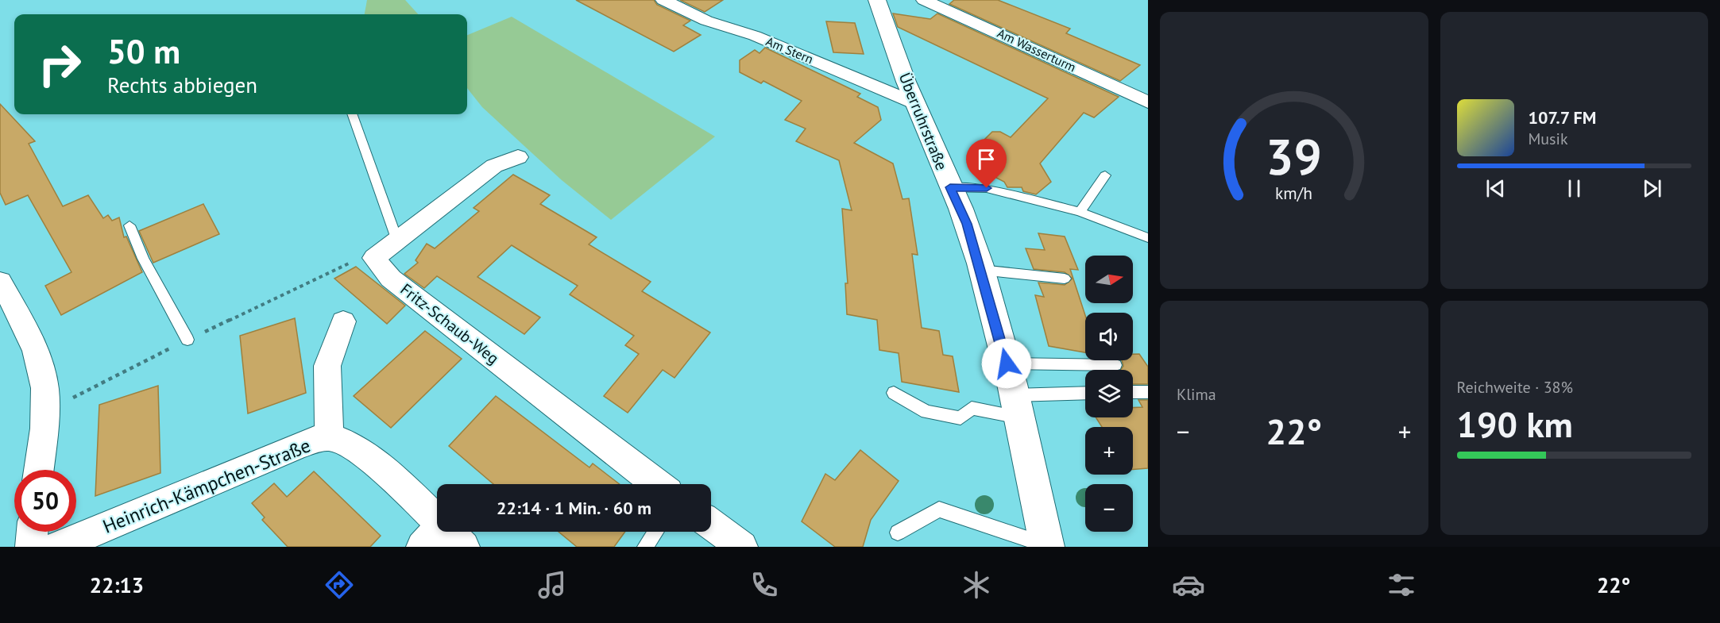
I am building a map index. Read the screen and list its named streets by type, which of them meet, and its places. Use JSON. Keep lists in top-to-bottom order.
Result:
{
  "streets": {
    "main road": ["Überruhrstraße"],
    "street": [
      "Am Stern",
      "Am Wasserturm",
      "Fritz-Schaub-Weg",
      "Heinrich-Kämpchen-Straße"
    ]
  },
  "crossings": [
    ["Am Stern", "Überruhrstraße"]
  ],
  "north": "right",
  "page": {
    "turn": ["50 m", "Rechts abbiegen"],
    "song": ["107.7 FM", "Musik"],
    "map_buttons": ["+", "−"],
    "tile": [
      "Klima",
      ["Reichweite · 38%", "190 km"]
    ],
    "heat": ["−", "22°", "+"],
    "limit": "50",
    "trip": "22:14 · 1 Min. · 60 m",
    "tabs": ["22:13", "22°"],
    "gauge": ["39", "km/h"]
  }
}
